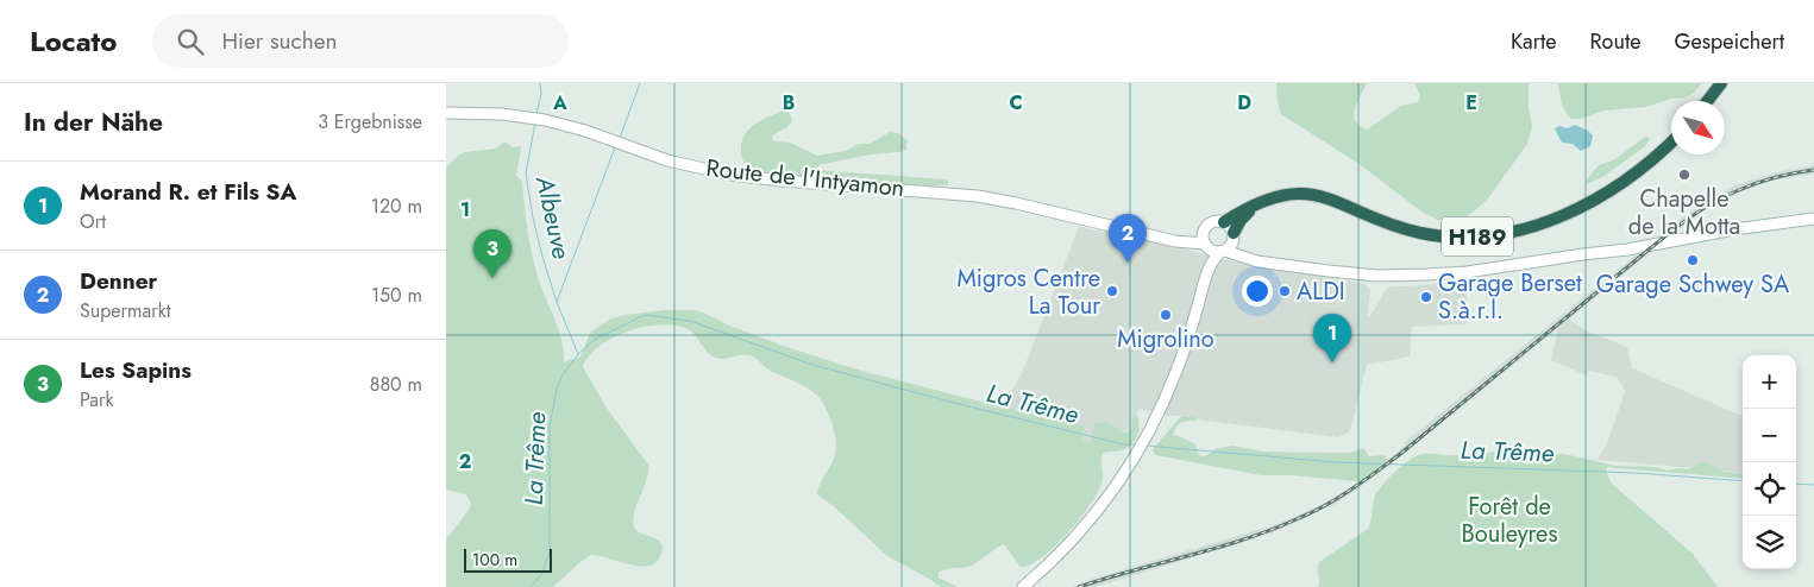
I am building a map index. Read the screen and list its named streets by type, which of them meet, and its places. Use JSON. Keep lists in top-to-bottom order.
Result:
{
  "streets": {
    "highway": ["H189"],
    "main road": ["Route de l'Intyamon"]
  },
  "crossings": [
    ["Route de l'Intyamon", "H189"]
  ],
  "water": ["Albeuve", "La Trême"],
  "parks": ["Forêt de Bouleyres"],
  "places": [
    "Chapelle de la Motta",
    "Garage Schwey SA",
    "Migros Centre La Tour",
    "ALDI",
    "Garage Berset S.à.r.l.",
    "Migrolino"
  ],
  "scale_bar": "100 m",
  "north": "bottom right",
  "page": {
    "header": "Locato",
    "search": "Hier suchen",
    "nav": ["Karte", "Route", "Gespeichert"],
    "heading": ["In der Nähe", "3 Ergebnisse"],
    "list": [
      {
        "mark": "1",
        "name": "Morand R. et Fils SA",
        "note": "Ort",
        "value": "120 m"
      },
      {
        "mark": "2",
        "name": "Denner",
        "note": "Supermarkt",
        "value": "150 m"
      },
      {
        "mark": "3",
        "name": "Les Sapins",
        "note": "Park",
        "value": "880 m"
      }
    ],
    "pins": ["2", "3", "1"],
    "map_buttons": ["+", "−"],
    "scale": "100 m"
  },
  "grid": {
    "columns": [
      "A",
      "B",
      "C",
      "D",
      "E"
    ],
    "rows": ["1", "2"]
  }
}
